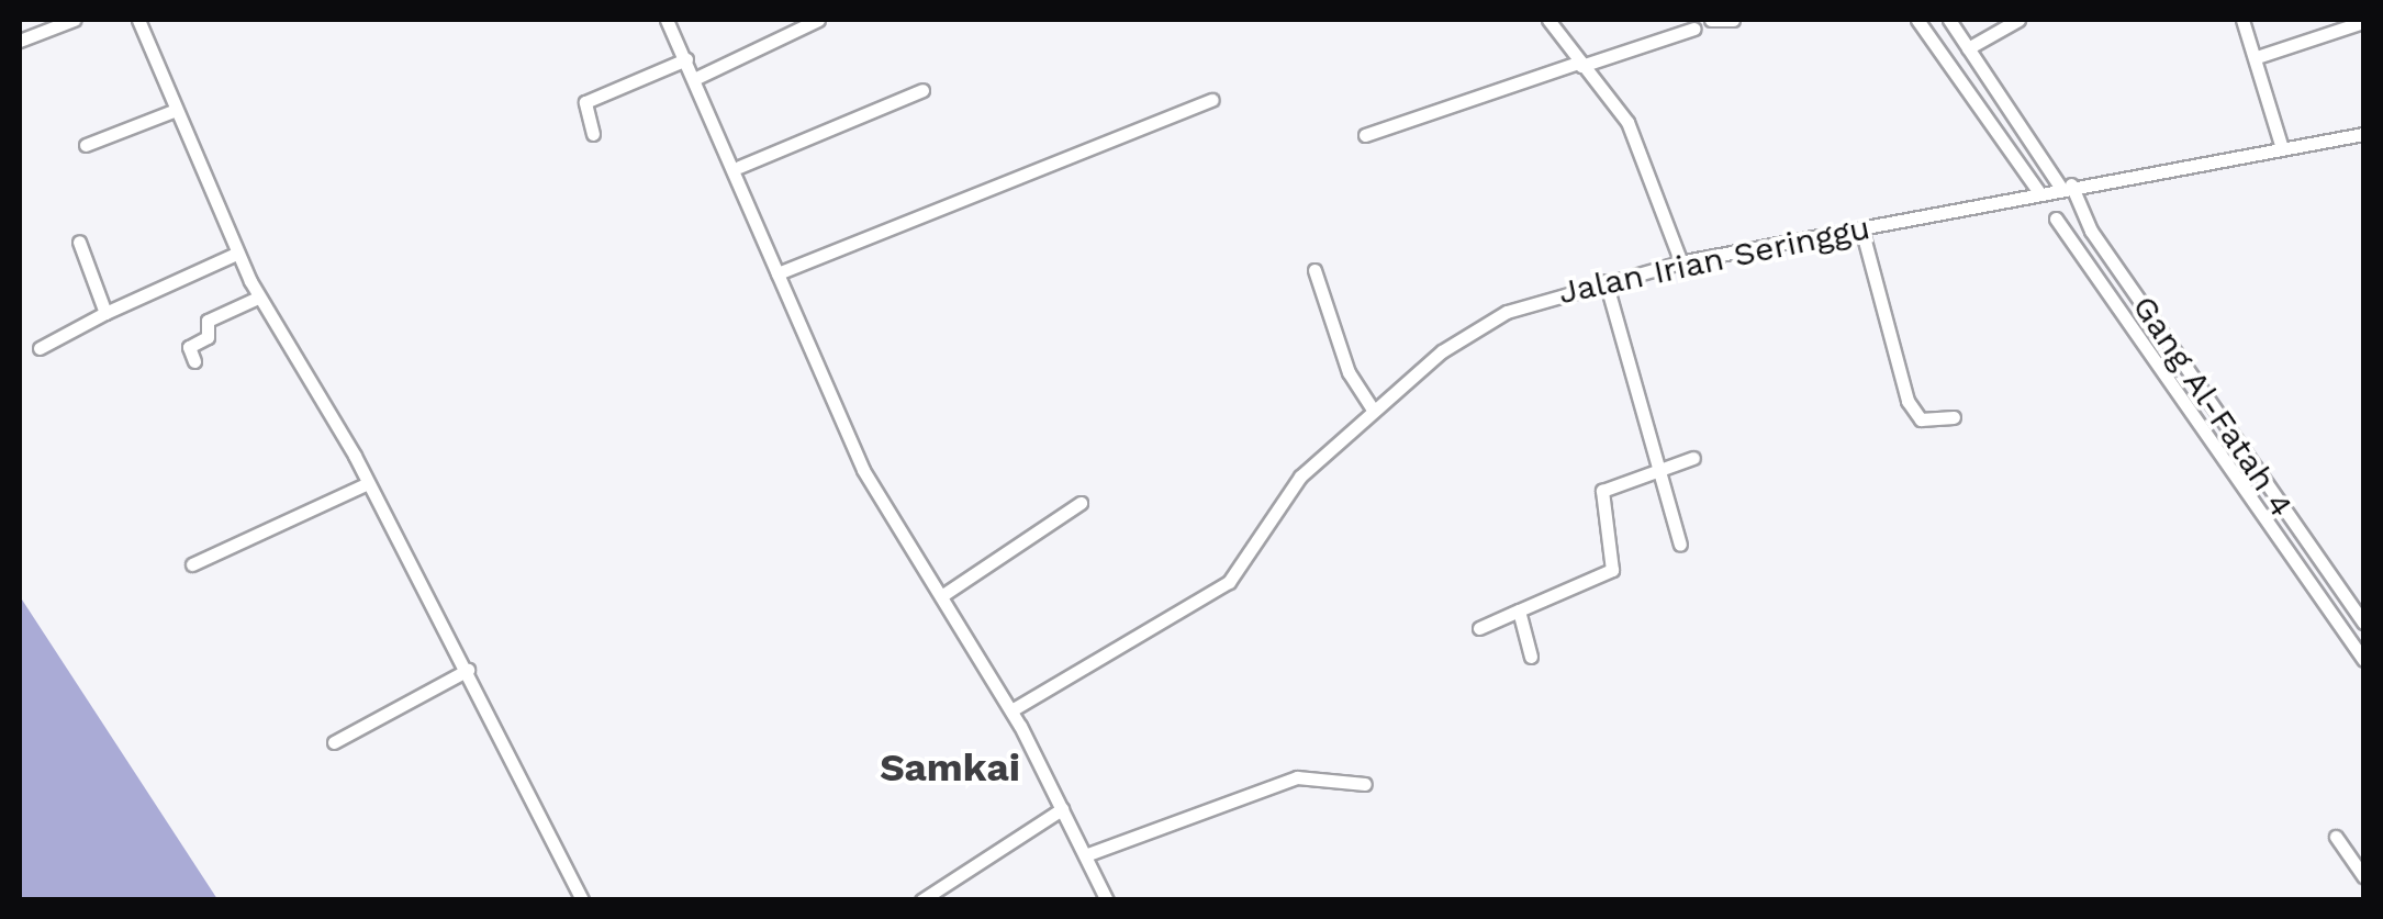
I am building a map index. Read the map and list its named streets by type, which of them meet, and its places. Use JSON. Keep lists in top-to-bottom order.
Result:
{
  "streets": {
    "street": ["Jalan Irian Seringgu", "Gang Al-Fatah 4"]
  },
  "crossings": [
    ["Jalan Irian Seringgu", "Gang Al-Fatah 4"]
  ],
  "districts": ["Samkai"]
}
